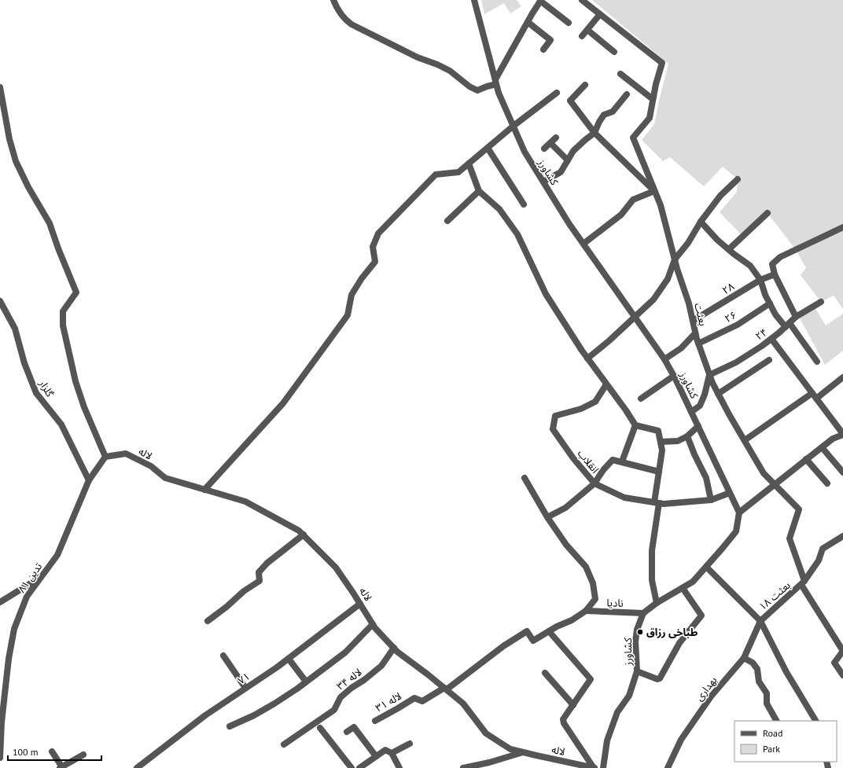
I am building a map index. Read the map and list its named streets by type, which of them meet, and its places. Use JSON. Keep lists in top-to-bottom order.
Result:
{
  "streets": {
    "street": [
      "کشاورز",
      "۲۸",
      "بعثت",
      "۲۶",
      "۲۴",
      "گلزار",
      "لاله",
      "انقلاب",
      "تدین ۸۱",
      "بعثت ۱۸",
      "نادیا",
      "۷۱",
      "لاله ۳۴",
      "بهداری",
      "لاله ۳۱"
    ]
  },
  "crossings": [
    ["کشاورز", "انقلاب"],
    ["کشاورز", "نادیا"],
    ["۲۸", "بعثت"],
    ["بعثت", "۲۶"],
    ["بعثت", "۲۴"],
    ["بعثت", "بعثت ۱۸"],
    ["گلزار", "تدین ۸۱"],
    ["لاله", "تدین ۸۱"],
    ["لاله", "۷۱"],
    ["لاله", "لاله ۳۴"],
    ["لاله", "لاله ۳۱"],
    ["بعثت ۱۸", "بهداری"]
  ],
  "places": ["طباخی رزاق"],
  "legend": ["Road", "Park"],
  "scale_bar": "100 m"
}
